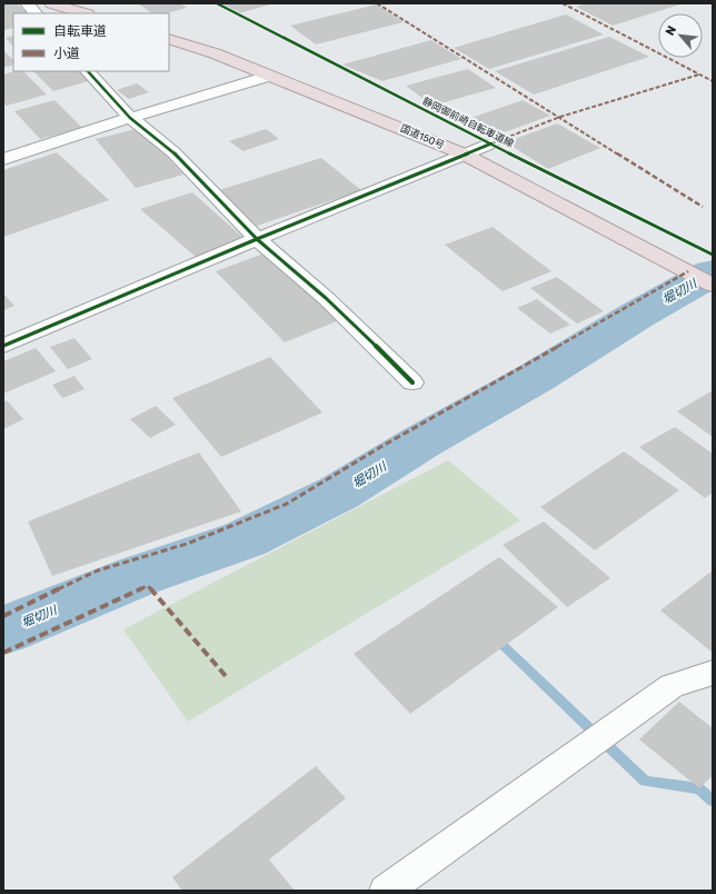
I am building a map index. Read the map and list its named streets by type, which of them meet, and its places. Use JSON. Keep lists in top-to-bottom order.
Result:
{
  "streets": {
    "highway": ["国道150号"],
    "cycle path": ["静岡御前崎自転車道線"]
  },
  "water": ["堀切川"],
  "legend": ["自転車道", "小道"],
  "north": "top left"
}
